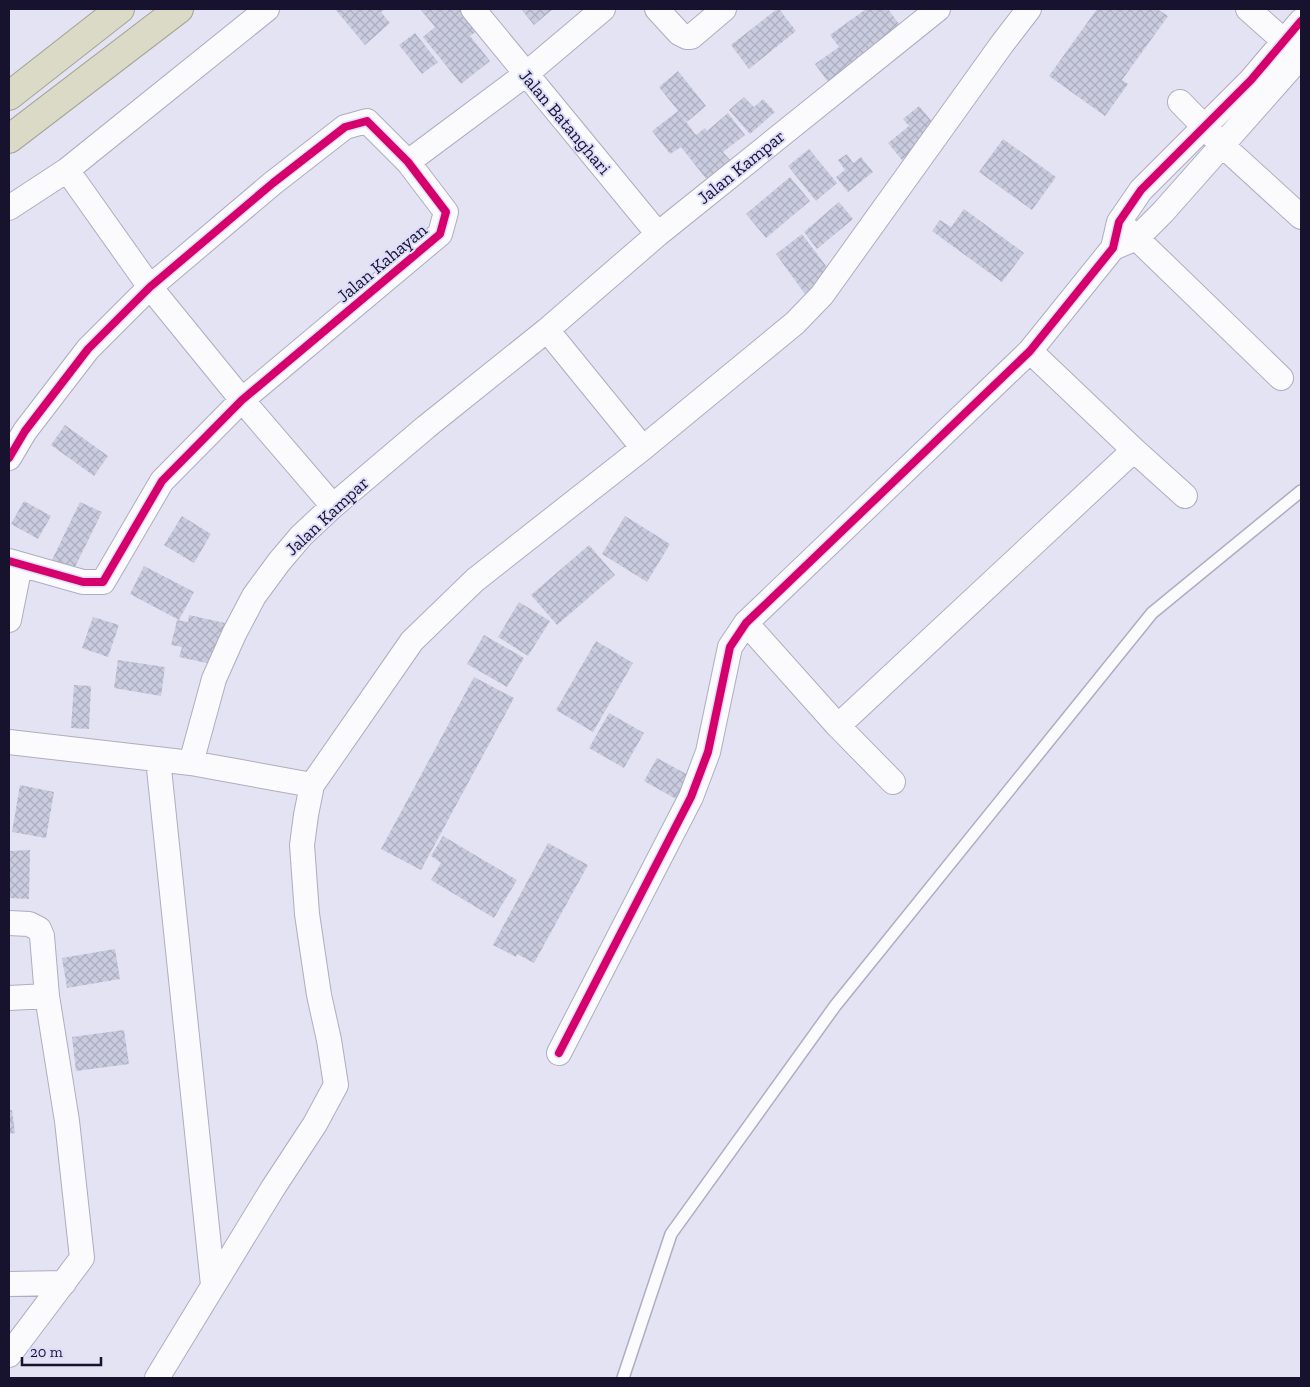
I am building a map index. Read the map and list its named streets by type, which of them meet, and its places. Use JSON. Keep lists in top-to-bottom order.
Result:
{
  "streets": {
    "street": ["Jalan Batanghari", "Jalan Kampar", "Jalan Kahayan"]
  },
  "crossings": [
    ["Jalan Batanghari", "Jalan Kampar"]
  ],
  "scale_bar": "20 m"
}
